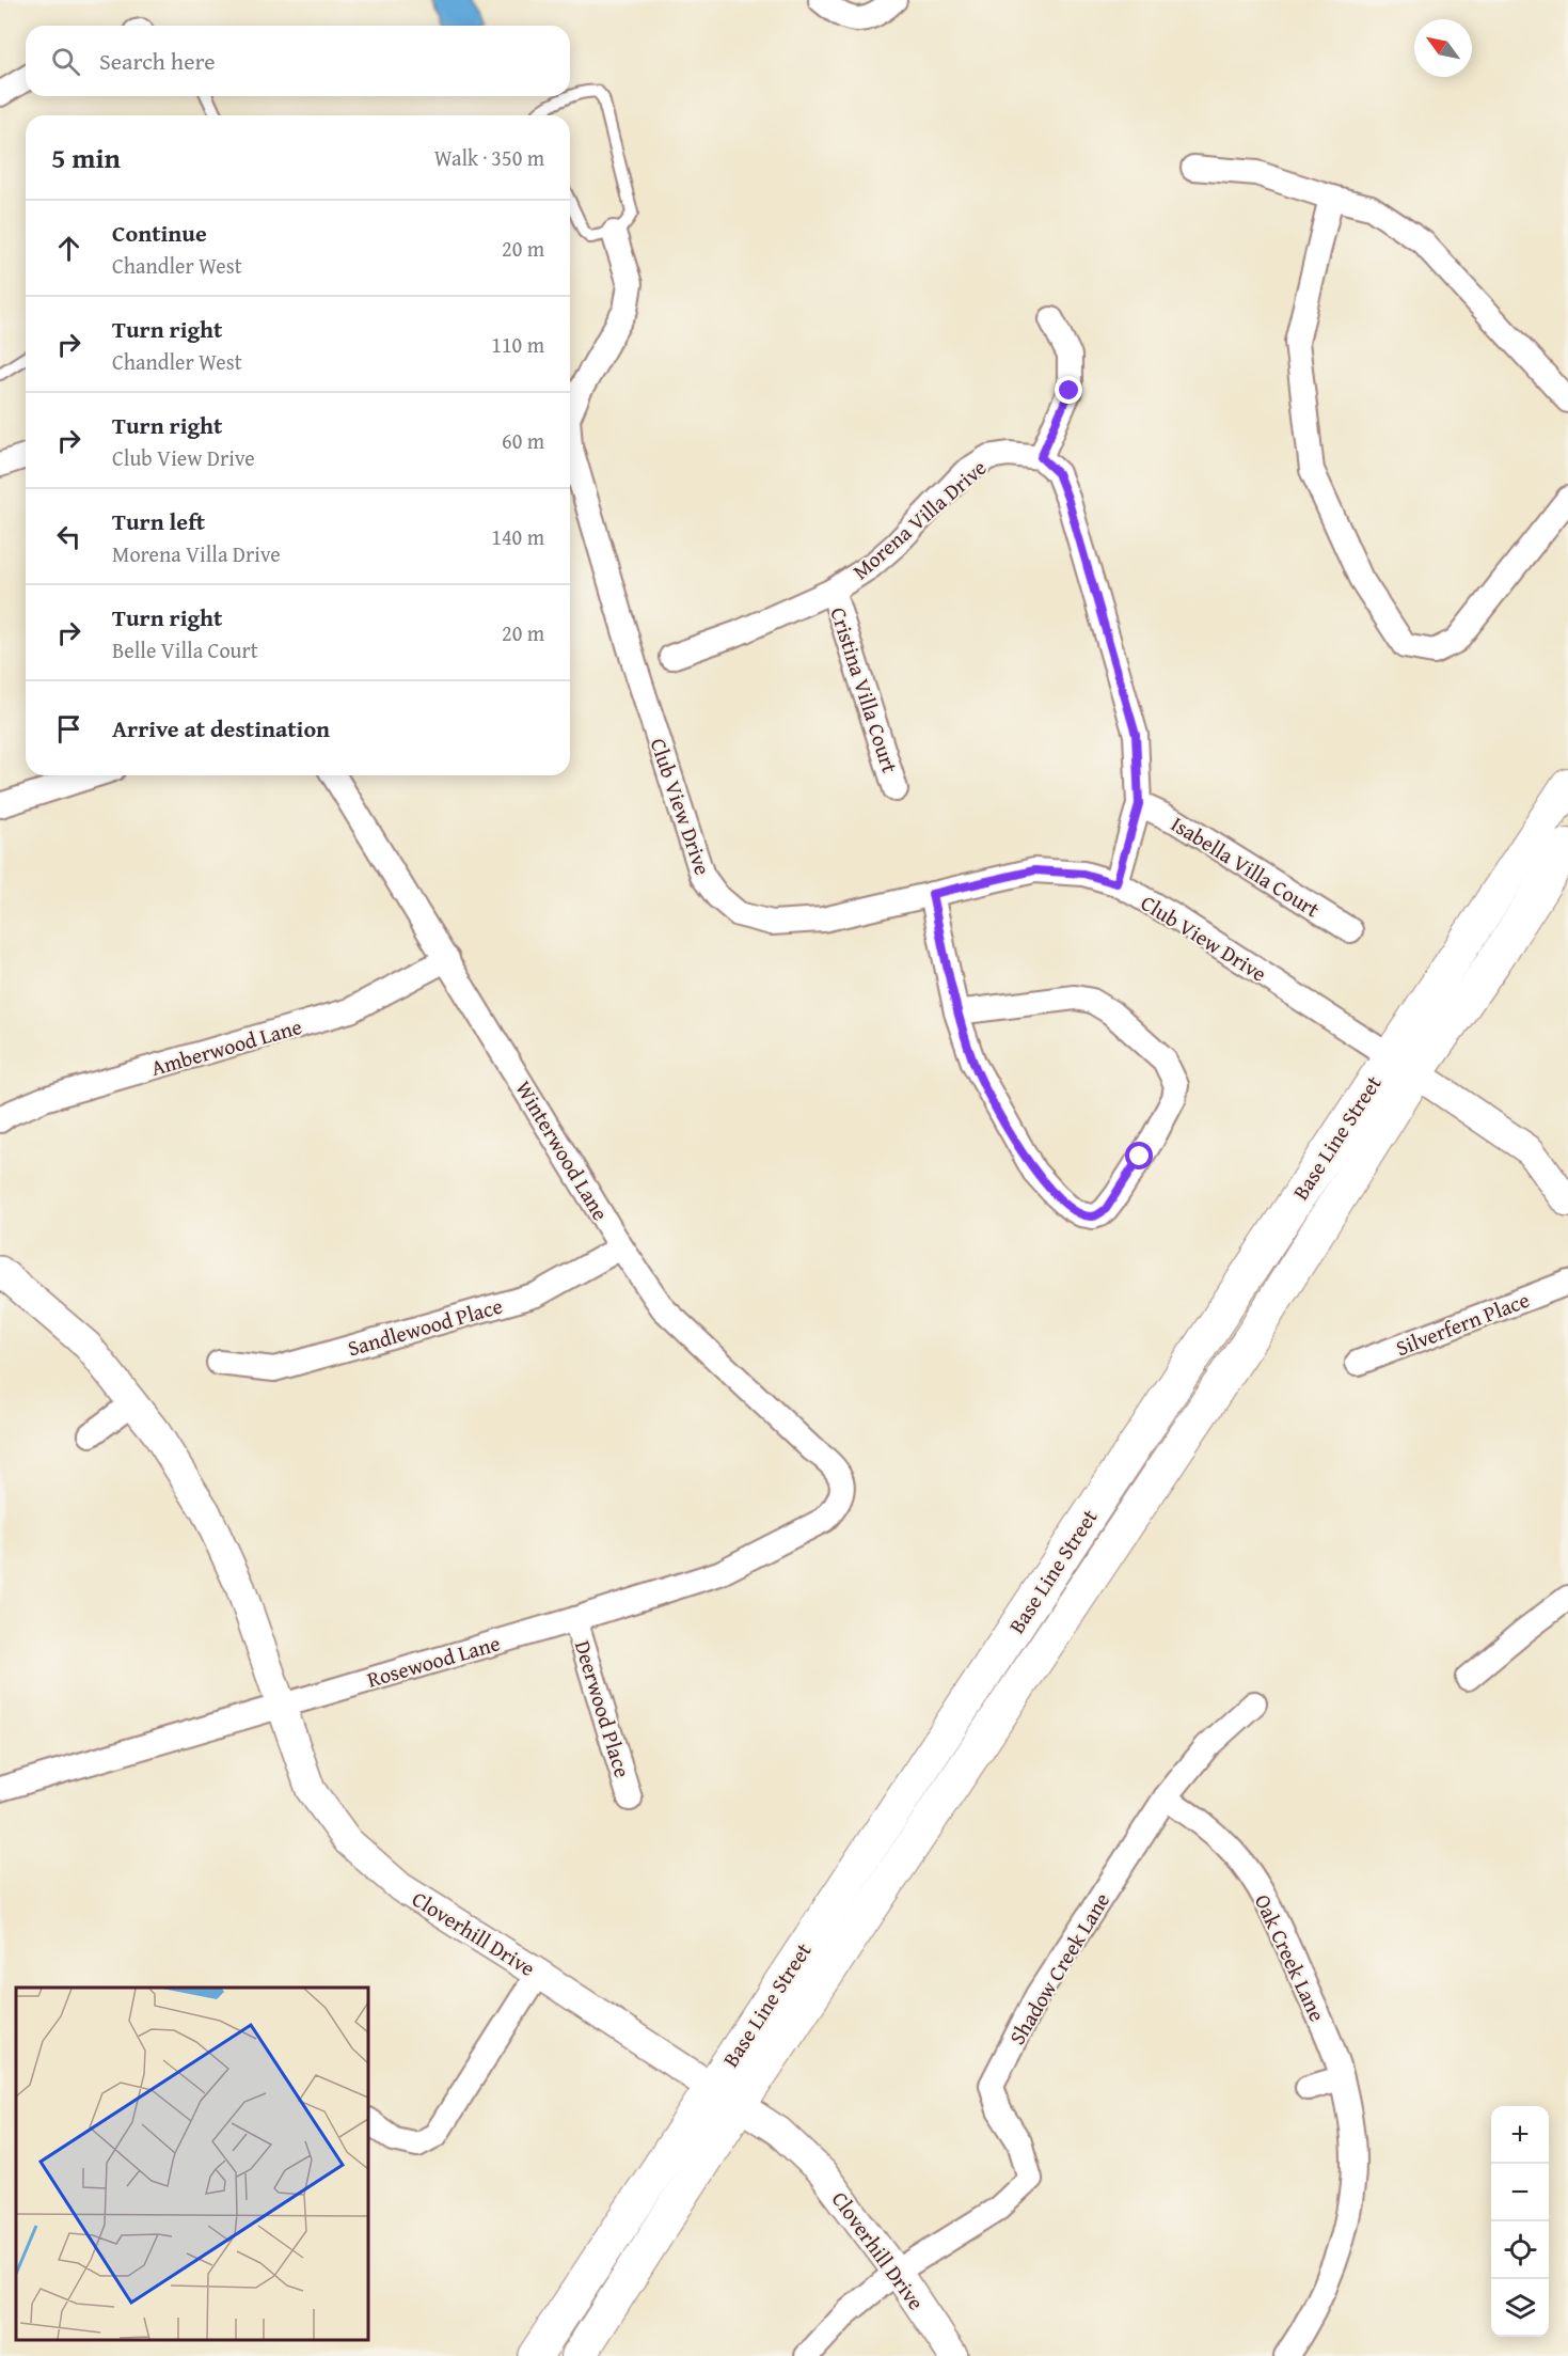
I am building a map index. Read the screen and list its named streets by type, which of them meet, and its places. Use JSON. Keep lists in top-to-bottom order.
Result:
{
  "streets": {
    "main road": ["Base Line Street"],
    "street": [
      "Morena Villa Drive",
      "Cristina Villa Court",
      "Club View Drive",
      "Isabella Villa Court",
      "Amberwood Lane",
      "Winterwood Lane",
      "Silverfern Place",
      "Sandlewood Place",
      "Rosewood Lane",
      "Deerwood Place",
      "Cloverhill Drive",
      "Oak Creek Lane",
      "Shadow Creek Lane"
    ]
  },
  "crossings": [
    ["Morena Villa Drive", "Cristina Villa Court"],
    ["Club View Drive", "Base Line Street"],
    ["Amberwood Lane", "Winterwood Lane"],
    ["Base Line Street", "Cloverhill Drive"],
    ["Winterwood Lane", "Sandlewood Place"],
    ["Winterwood Lane", "Rosewood Lane"],
    ["Rosewood Lane", "Deerwood Place"],
    ["Rosewood Lane", "Cloverhill Drive"],
    ["Cloverhill Drive", "Shadow Creek Lane"],
    ["Oak Creek Lane", "Shadow Creek Lane"]
  ],
  "north": "top left",
  "page": {
    "search": "Search here",
    "heading": ["5 min", "Walk · 350 m"],
    "list": [
      ["Continue", "Chandler West", "20 m"],
      ["Turn right", "Chandler West", "110 m"],
      ["Turn right", "Club View Drive", "60 m"],
      ["Turn left", "Morena Villa Drive", "140 m"],
      ["Turn right", "Belle Villa Court", "20 m"],
      "Arrive at destination"
    ],
    "map_buttons": ["+", "−"]
  }
}
